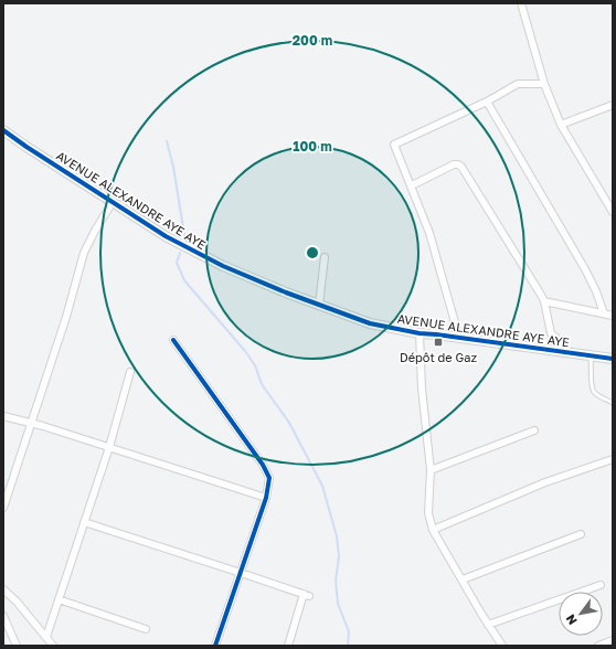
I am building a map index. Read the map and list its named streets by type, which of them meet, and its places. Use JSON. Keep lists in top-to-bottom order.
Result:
{
  "streets": {
    "street": ["AVENUE ALEXANDRE AYE AYE"]
  },
  "places": {
    "transit": ["Dépôt de Gaz"]
  },
  "north": "bottom left",
  "rings": ["200 m", "100 m"]
}
